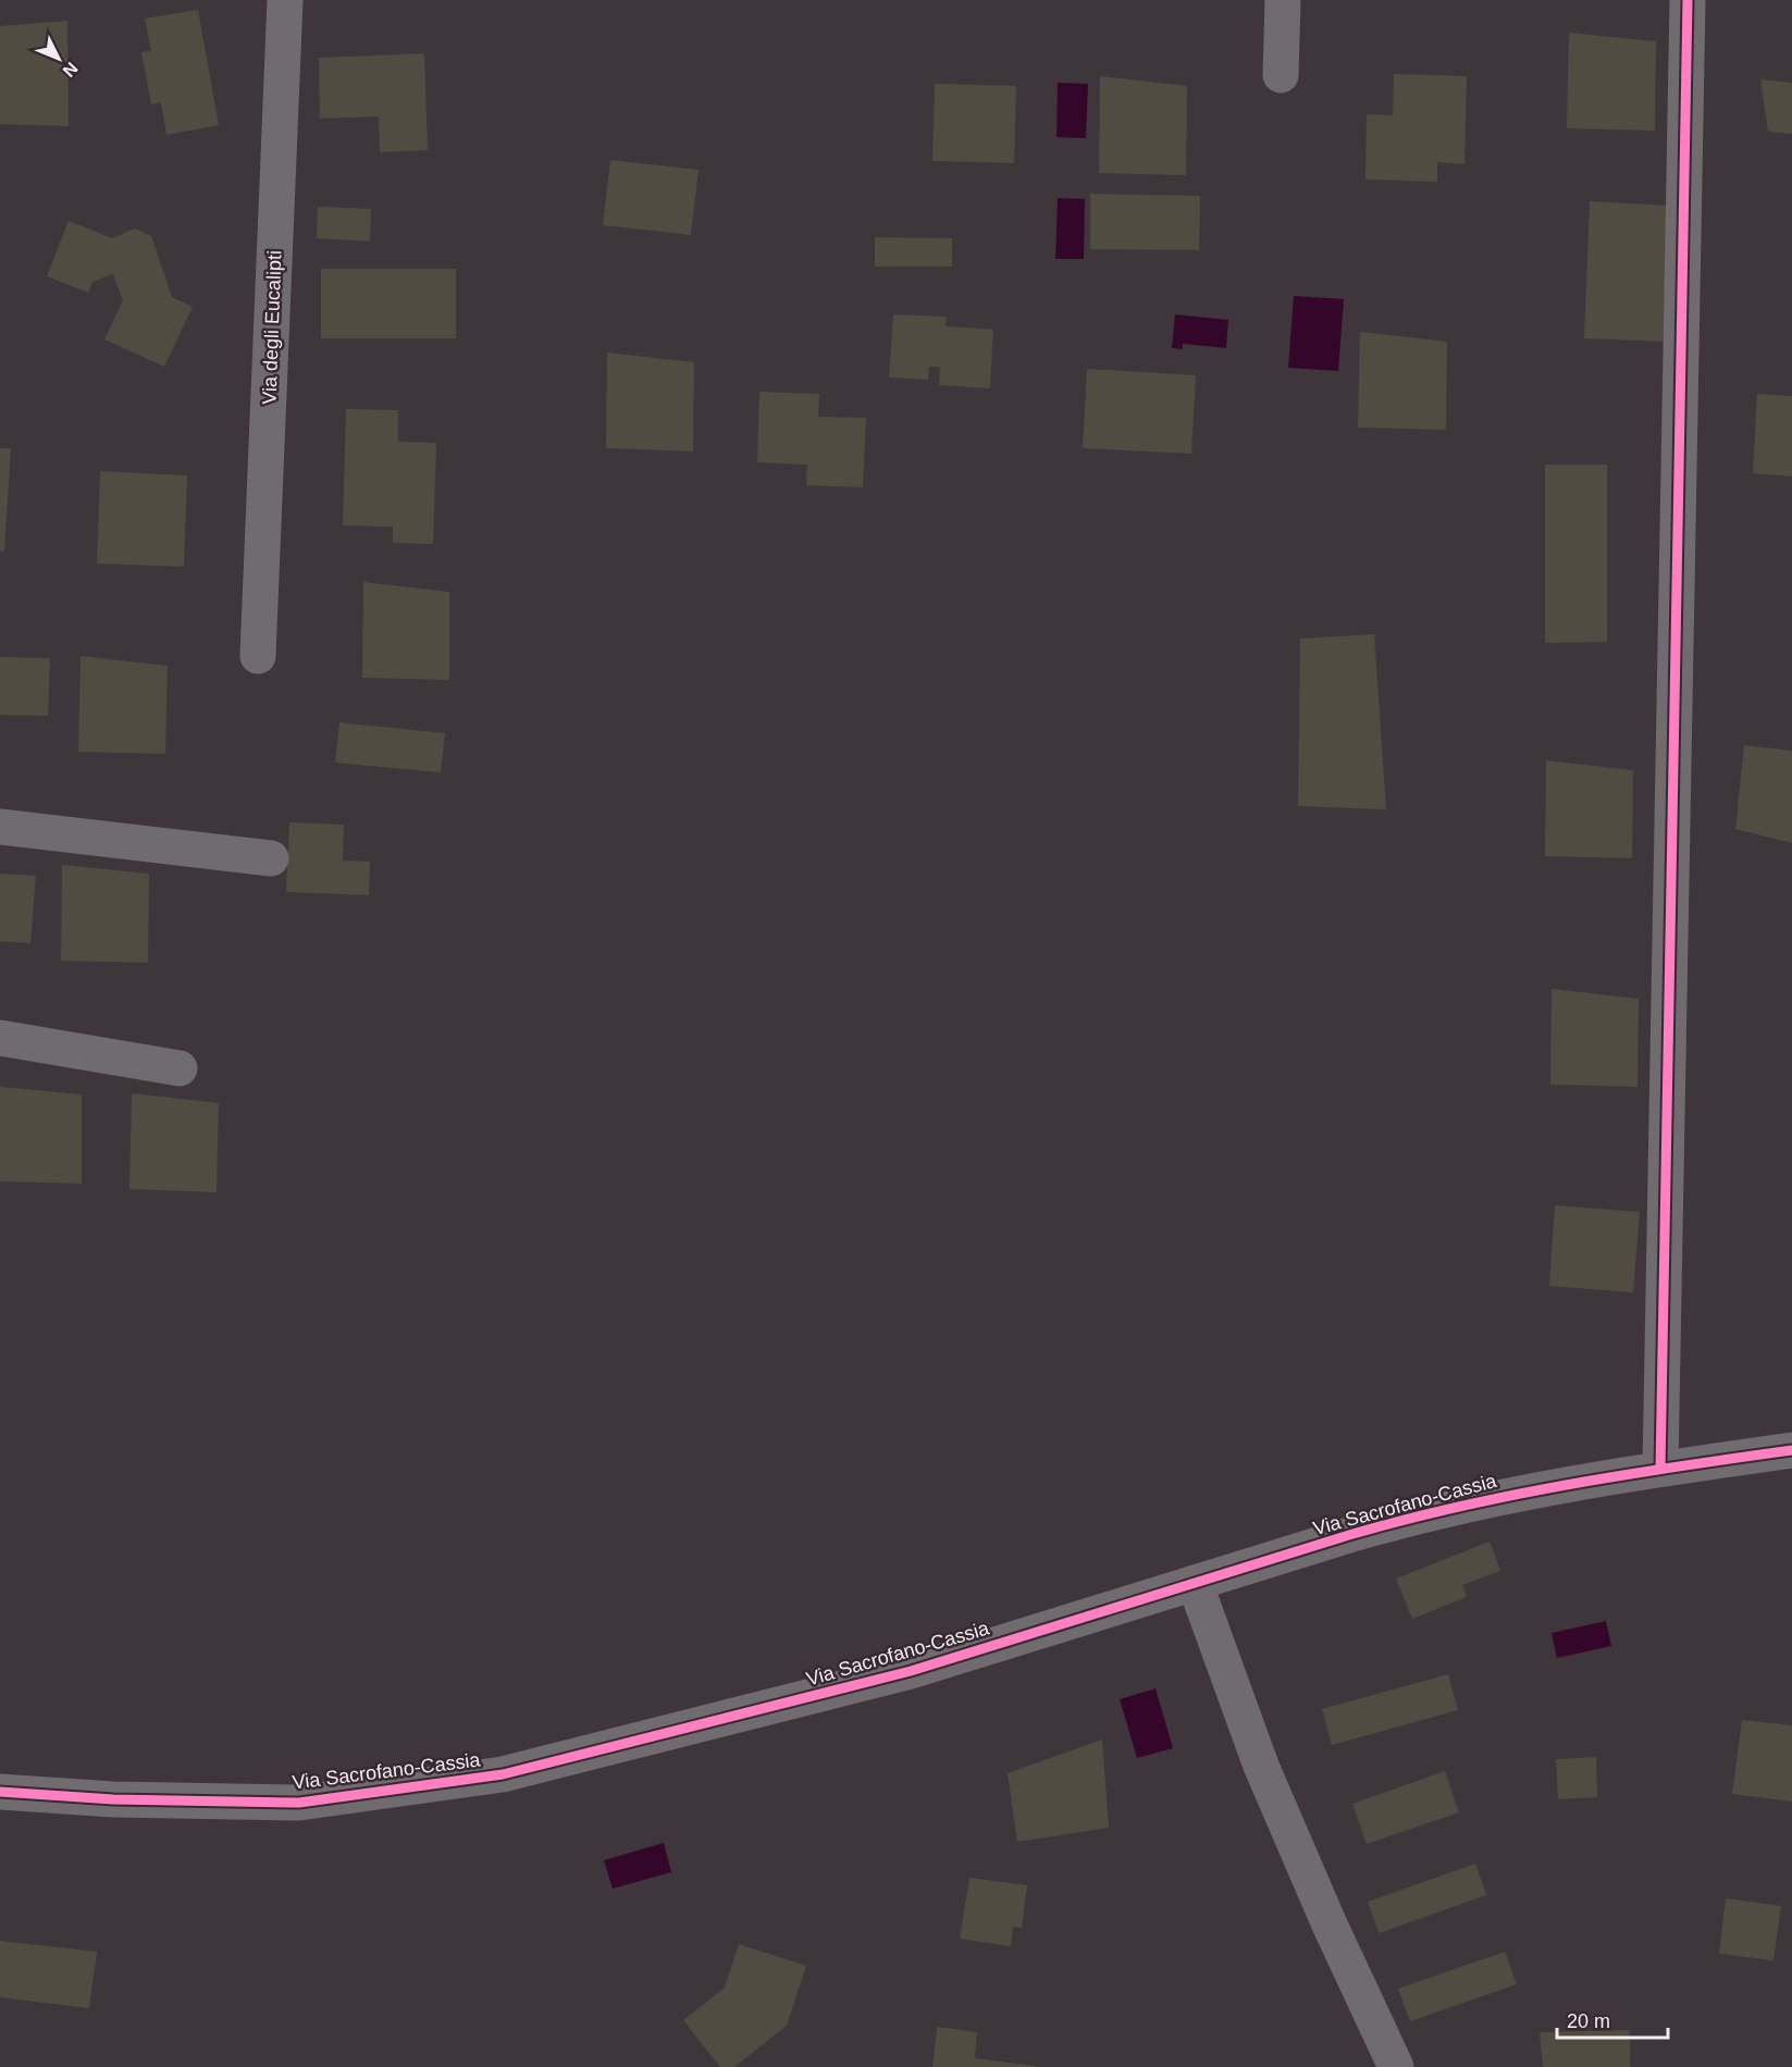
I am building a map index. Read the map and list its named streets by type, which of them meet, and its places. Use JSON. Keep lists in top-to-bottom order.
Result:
{
  "streets": {
    "street": ["Via degli Eucalipti", "Via Sacrofano-Cassia"]
  },
  "scale_bar": "20 m",
  "north": "bottom right"
}
